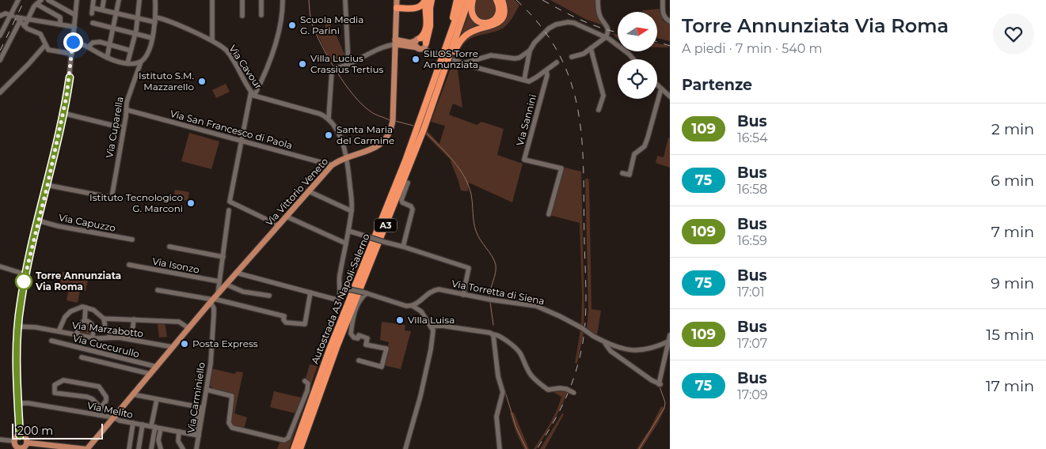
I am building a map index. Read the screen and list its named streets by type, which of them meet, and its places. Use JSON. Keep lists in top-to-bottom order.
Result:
{
  "streets": {
    "highway": ["A3", "Autostrada A3 Napoli-Salerno"],
    "main road": ["Via Vittorio Veneto"],
    "street": [
      "Via Cavour",
      "Via Sannini",
      "Via Cuparella",
      "Via San Francesco di Paola",
      "Via Capuzzo",
      "Via Isonzo",
      "Via Torretta di Siena",
      "Via Marzabotto",
      "Via Cuccurullo",
      "Via Carminiello",
      "Via Melito"
    ]
  },
  "crossings": [
    ["Via Cavour", "Via Cuparella"],
    ["Via Cuparella", "Via San Francesco di Paola"],
    ["Via San Francesco di Paola", "Via Vittorio Veneto"],
    ["Via Vittorio Veneto", "Via Marzabotto"],
    ["Via Vittorio Veneto", "Via Cuccurullo"],
    ["Via Vittorio Veneto", "Via Carminiello"],
    ["Via Vittorio Veneto", "Via Melito"],
    ["Via Carminiello", "Via Melito"]
  ],
  "places": [
    "Scuola Media G. Parini",
    "SILOS Torre Annunziata",
    "Villa Lucius Crassius Tertius",
    "Istituto S.M. Mazzarello",
    "Santa Maria del Carmine",
    "Istituto Tecnologico G. Marconi",
    "Torre Annunziata Via Roma",
    "Villa Luisa",
    "Posta Express"
  ],
  "lines": ["bus line 109"],
  "scale_bar": "200 m",
  "north": "right",
  "page": {
    "heading": [
      ["Torre Annunziata Via Roma", "A piedi · 7 min · 540 m"],
      "Partenze"
    ],
    "list": [
      {
        "mark": "109",
        "name": "Bus",
        "note": "16:54",
        "value": "2 min"
      },
      {
        "mark": "75",
        "name": "Bus",
        "note": "16:58",
        "value": "6 min"
      },
      {
        "mark": "109",
        "name": "Bus",
        "note": "16:59",
        "value": "7 min"
      },
      {
        "mark": "75",
        "name": "Bus",
        "note": "17:01",
        "value": "9 min"
      },
      {
        "mark": "109",
        "name": "Bus",
        "note": "17:07",
        "value": "15 min"
      },
      {
        "mark": "75",
        "name": "Bus",
        "note": "17:09",
        "value": "17 min"
      }
    ],
    "scale": "200 m"
  }
}
